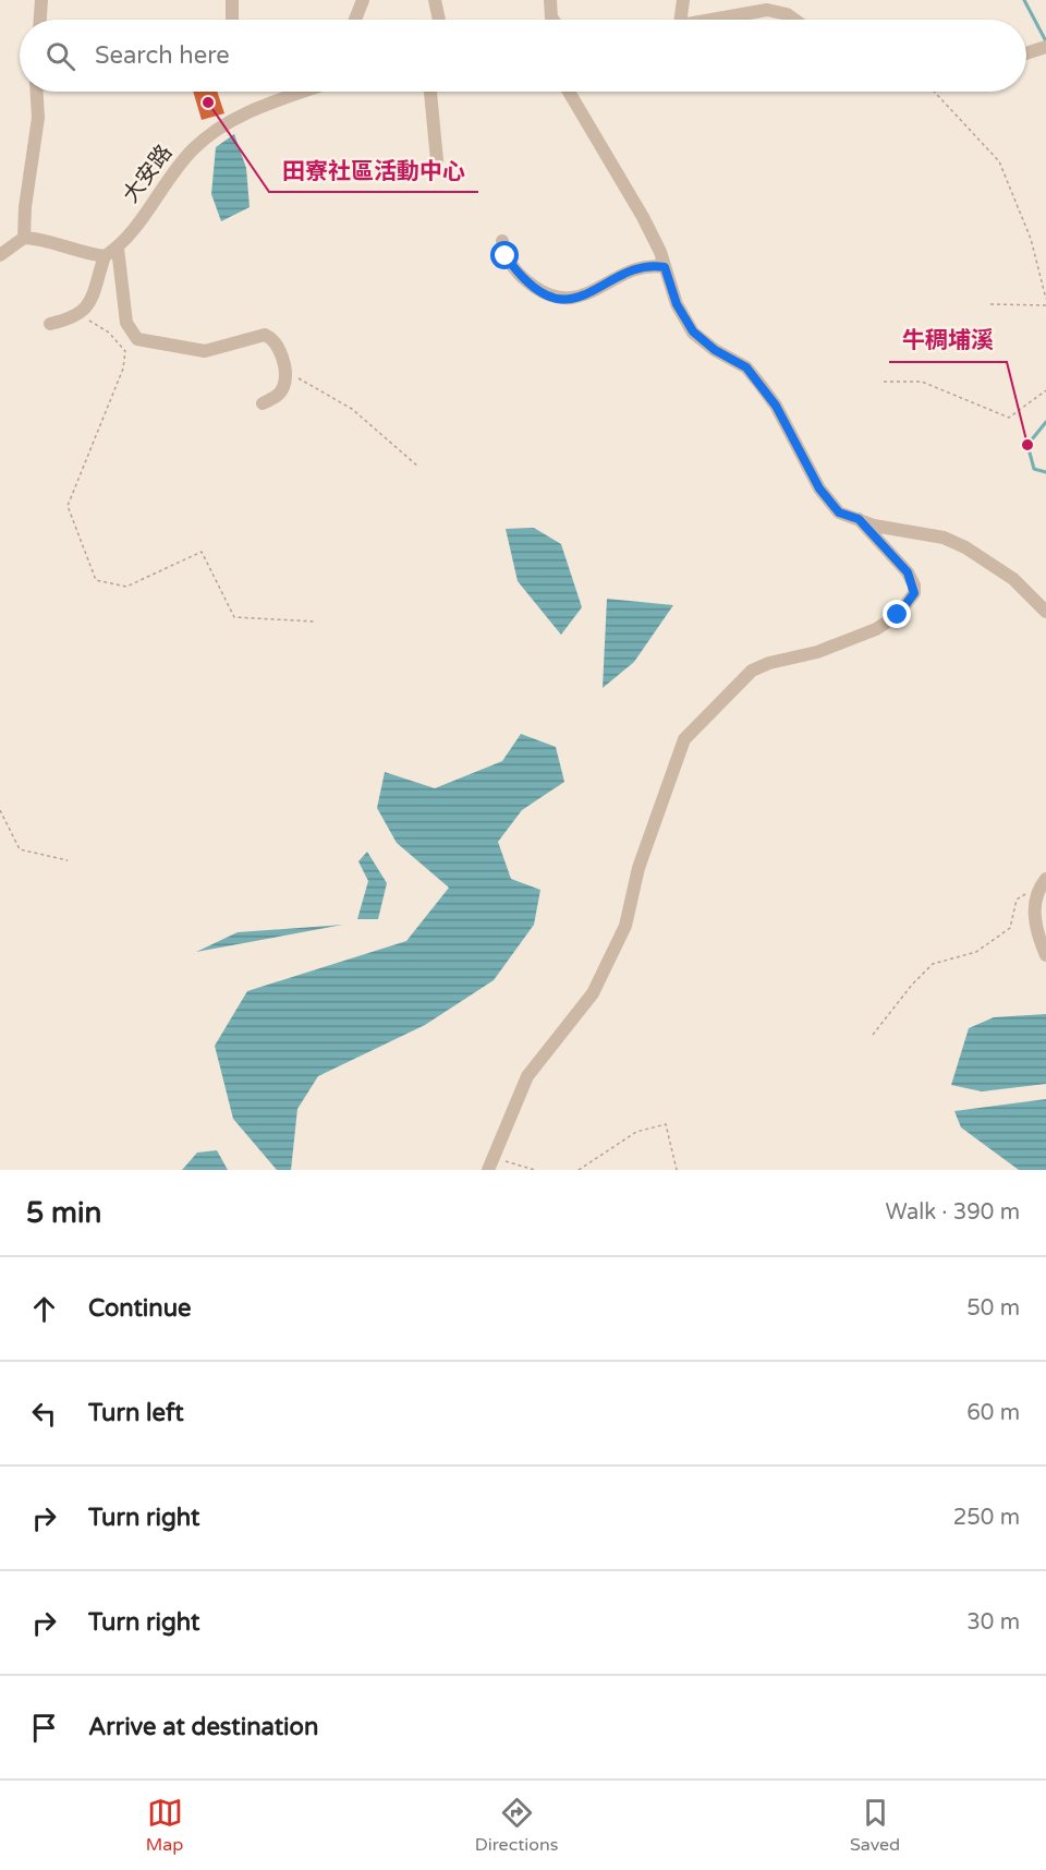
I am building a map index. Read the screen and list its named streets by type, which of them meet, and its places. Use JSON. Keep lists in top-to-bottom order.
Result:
{
  "streets": {
    "street": ["大安路"]
  },
  "places": ["田寮社區活動中心", "牛稠埔溪"],
  "page": {
    "search": "Search here",
    "heading": ["5 min", "Walk · 390 m"],
    "list": [
      ["Continue", "50 m"],
      ["Turn left", "60 m"],
      ["Turn right", "250 m"],
      ["Turn right", "30 m"],
      "Arrive at destination"
    ],
    "nav": ["Map", "Directions", "Saved"]
  }
}
